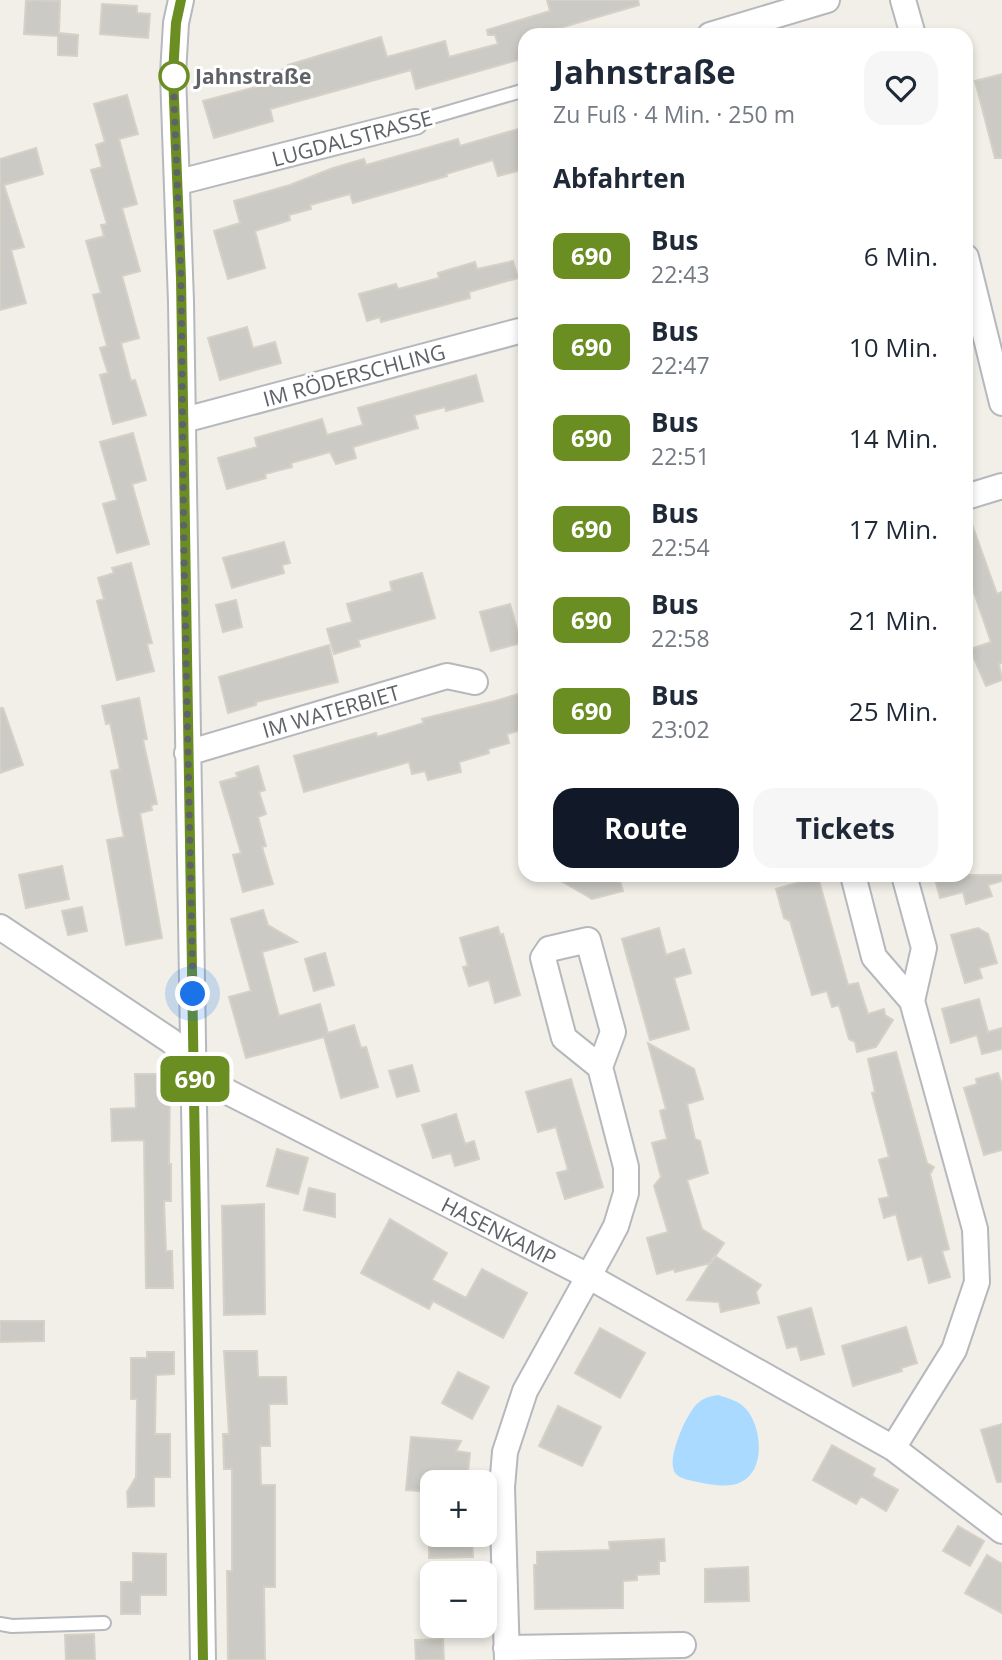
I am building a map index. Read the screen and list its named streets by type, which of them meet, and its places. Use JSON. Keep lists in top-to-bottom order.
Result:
{
  "streets": {
    "street": [
      "LUGDALSTRASSE",
      "IM RÖDERSCHLING",
      "IM WATERBIET",
      "HASENKAMP"
    ]
  },
  "places": ["Jahnstraße"],
  "lines": ["bus line 690"],
  "page": {
    "on_map": "690",
    "heading": [
      ["Jahnstraße", "Zu Fuß · 4 Min. · 250 m"],
      "Abfahrten"
    ],
    "list": [
      {
        "mark": "690",
        "name": "Bus",
        "note": "22:43",
        "value": "6 Min."
      },
      {
        "mark": "690",
        "name": "Bus",
        "note": "22:47",
        "value": "10 Min."
      },
      {
        "mark": "690",
        "name": "Bus",
        "note": "22:51",
        "value": "14 Min."
      },
      {
        "mark": "690",
        "name": "Bus",
        "note": "22:54",
        "value": "17 Min."
      },
      {
        "mark": "690",
        "name": "Bus",
        "note": "22:58",
        "value": "21 Min."
      },
      {
        "mark": "690",
        "name": "Bus",
        "note": "23:02",
        "value": "25 Min."
      }
    ],
    "buttons": ["Route", "Tickets"],
    "map_buttons": ["+", "−"]
  }
}
